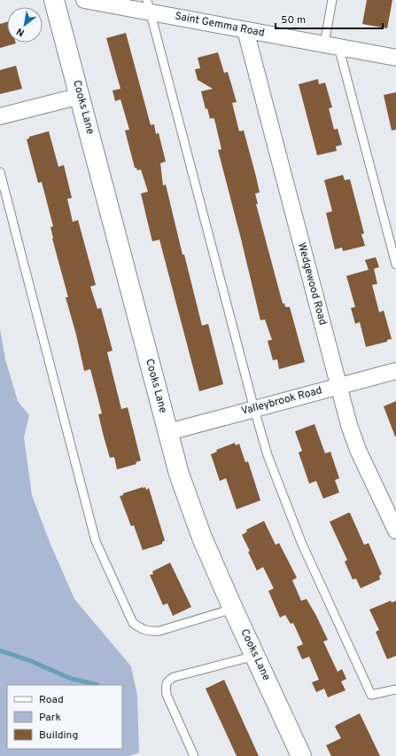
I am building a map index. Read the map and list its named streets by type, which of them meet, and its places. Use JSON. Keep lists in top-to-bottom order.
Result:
{
  "streets": {
    "main road": ["Cooks Lane"],
    "street": ["Saint Gemma Road", "Wedgewood Road", "Valleybrook Road"]
  },
  "crossings": [
    ["Saint Gemma Road", "Wedgewood Road"],
    ["Cooks Lane", "Valleybrook Road"],
    ["Wedgewood Road", "Valleybrook Road"]
  ],
  "legend": ["Road", "Park", "Building"],
  "scale_bar": "50 m",
  "north": "bottom left"
}
